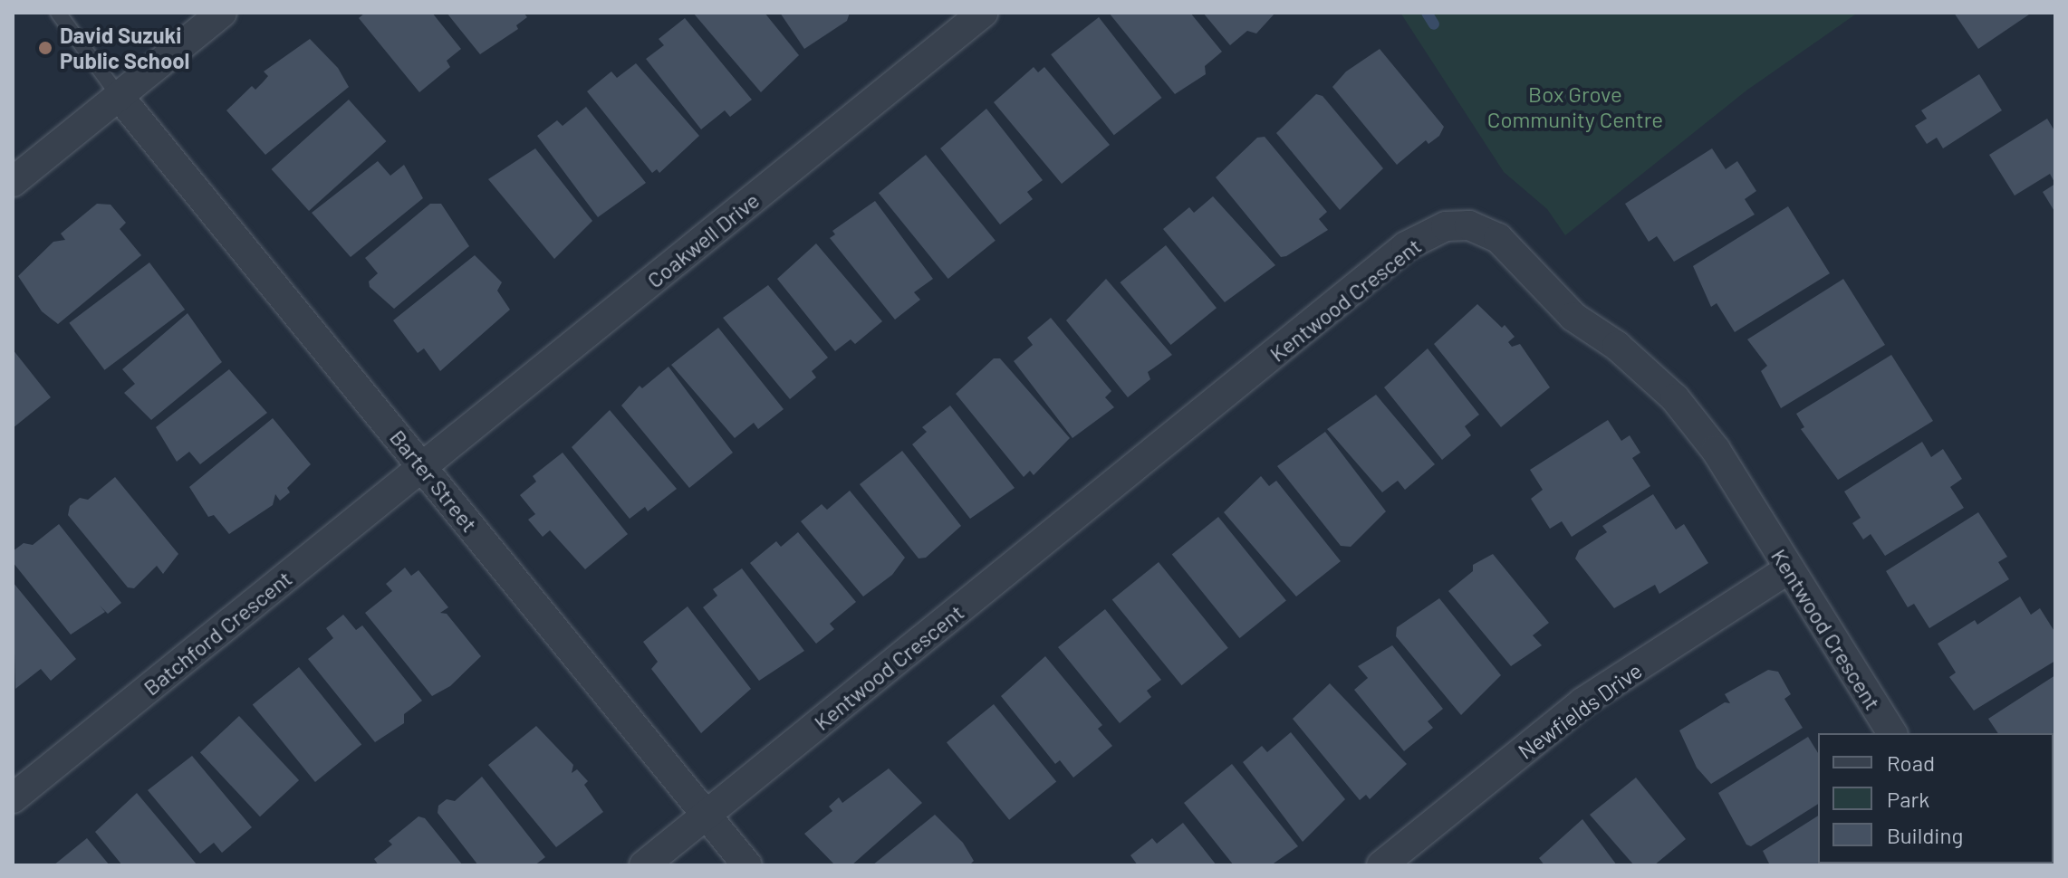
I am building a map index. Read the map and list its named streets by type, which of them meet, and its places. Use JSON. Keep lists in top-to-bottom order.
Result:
{
  "streets": {
    "street": [
      "Coakwell Drive",
      "Kentwood Crescent",
      "Barter Street",
      "Batchford Crescent",
      "Newfields Drive"
    ]
  },
  "crossings": [
    ["Coakwell Drive", "Barter Street"],
    ["Coakwell Drive", "Batchford Crescent"],
    ["Kentwood Crescent", "Barter Street"],
    ["Kentwood Crescent", "Newfields Drive"],
    ["Barter Street", "Batchford Crescent"]
  ],
  "parks": ["Box Grove Community Centre"],
  "places": ["David Suzuki Public School"],
  "legend": ["Road", "Park", "Building"]
}
